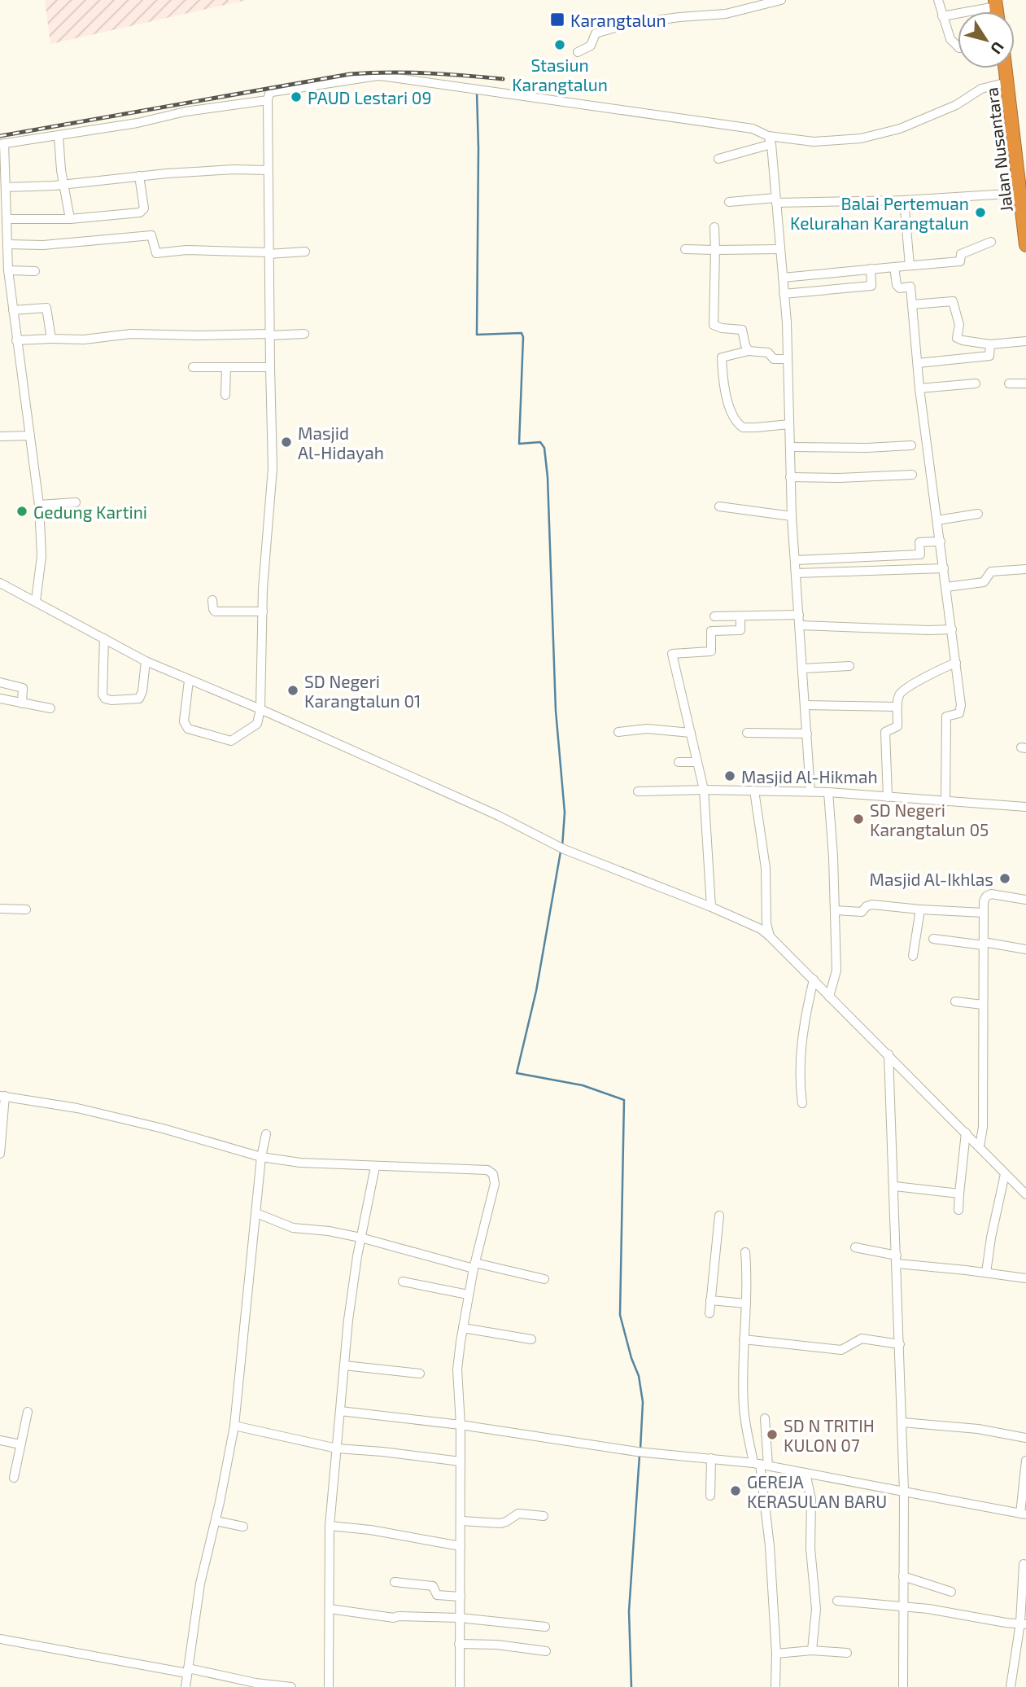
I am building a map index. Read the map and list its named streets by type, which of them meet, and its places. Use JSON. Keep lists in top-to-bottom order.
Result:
{
  "streets": {
    "highway": ["Jalan Nusantara"]
  },
  "places": {
    "transit": ["Karangtalun"],
    "other": [
      "Stasiun Karangtalun",
      "PAUD Lestari 09",
      "Balai Pertemuan Kelurahan Karangtalun",
      "Masjid Al-Hidayah",
      "Gedung Kartini",
      "SD Negeri Karangtalun 01",
      "Masjid Al-Hikmah",
      "SD Negeri Karangtalun 05",
      "Masjid Al-Ikhlas",
      "SD N TRITIH KULON 07",
      "GEREJA KERASULAN BARU"
    ]
  },
  "north": "bottom right"
}
